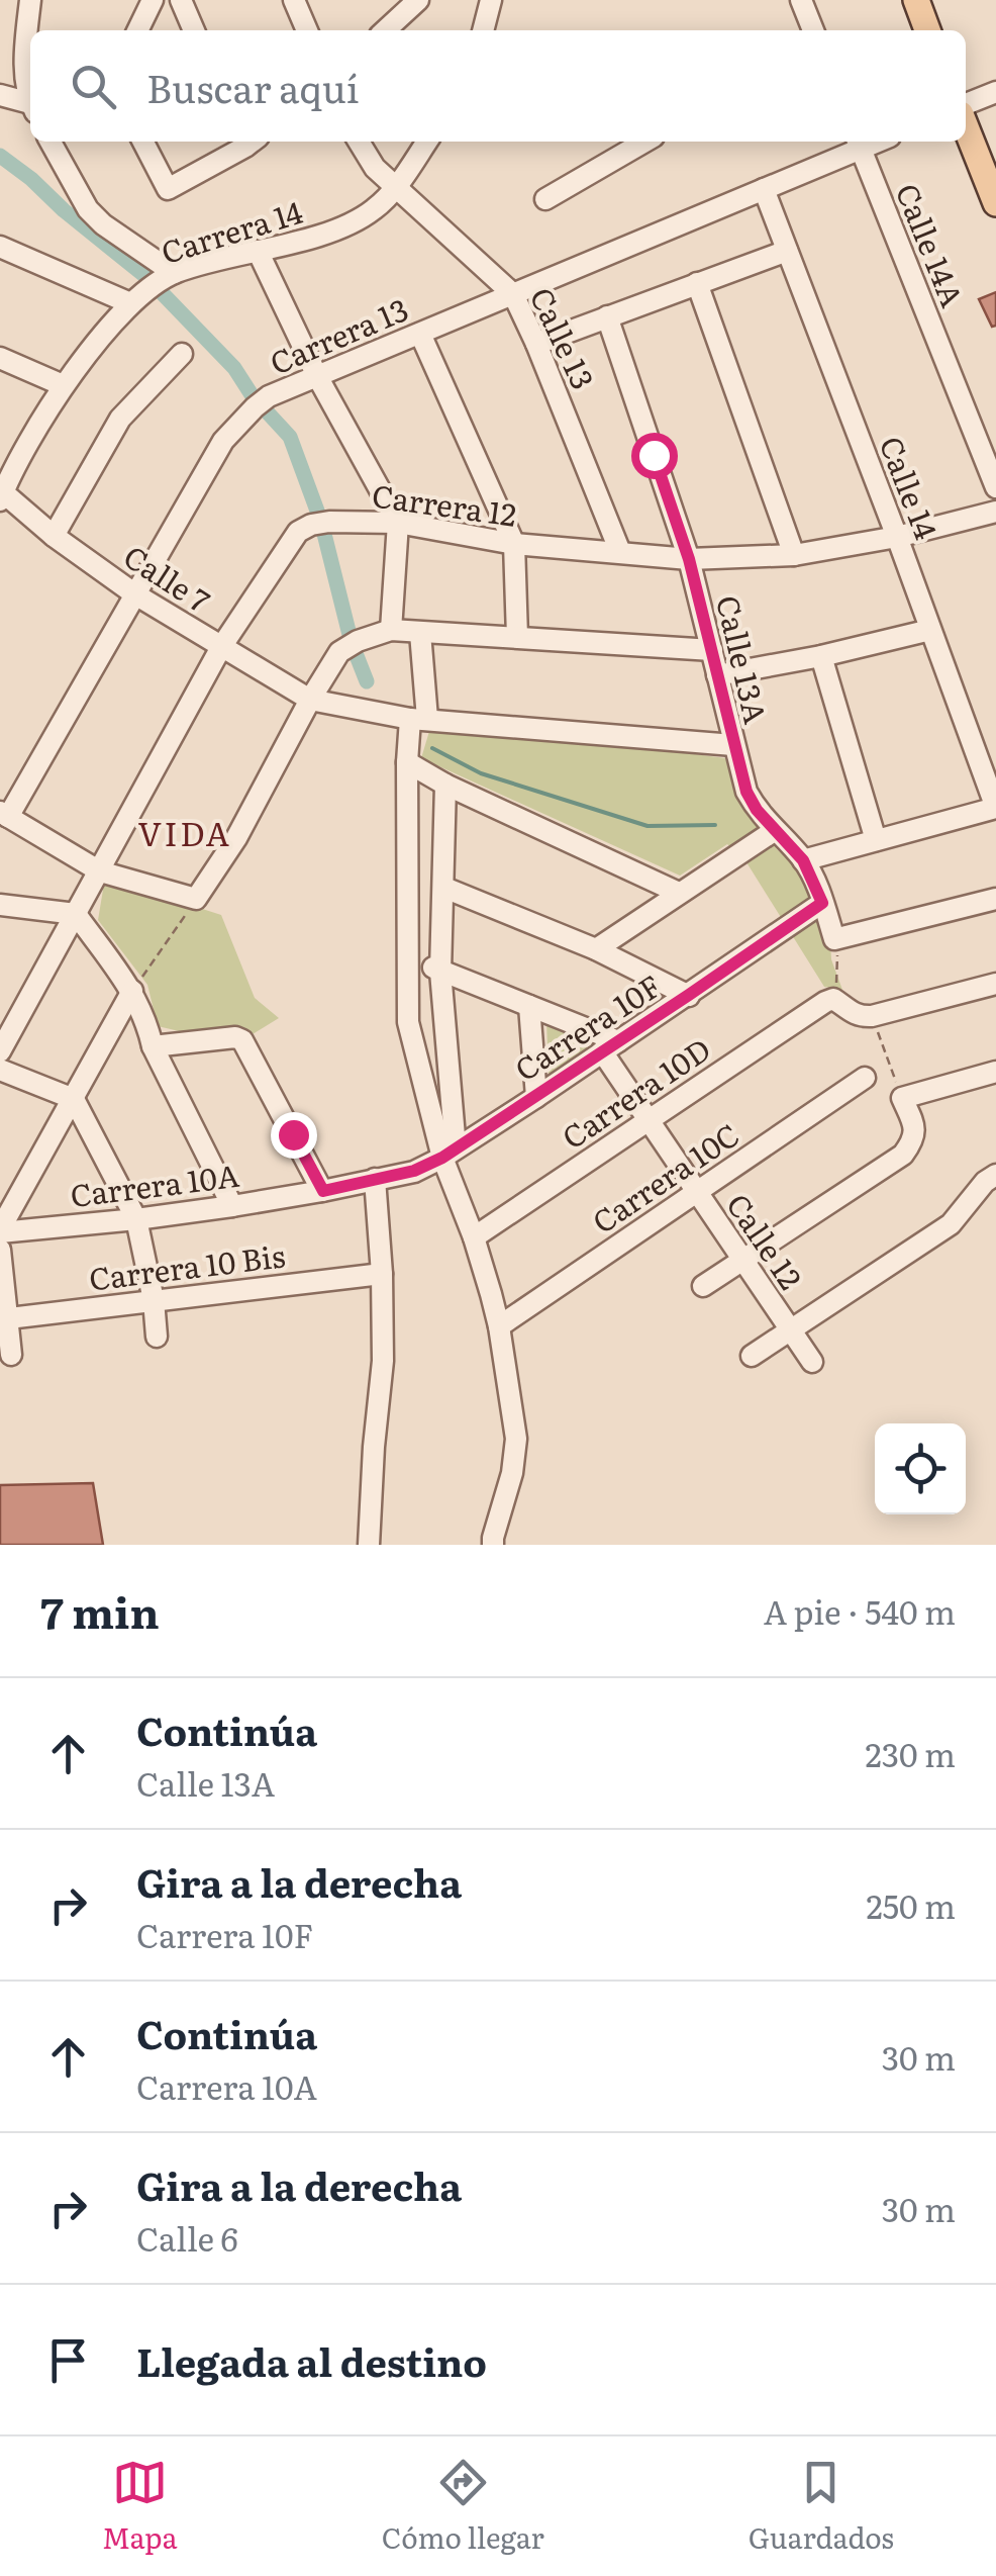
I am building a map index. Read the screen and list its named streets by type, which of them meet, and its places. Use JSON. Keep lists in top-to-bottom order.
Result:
{
  "streets": {
    "street": [
      "Carrera 14",
      "Calle 14A",
      "Carrera 13",
      "Calle 13",
      "Calle 14",
      "Carrera 12",
      "Calle 7",
      "Calle 13A",
      "Carrera 10F",
      "Carrera 10D",
      "Carrera 10C",
      "Carrera 10A",
      "Calle 12",
      "Carrera 10 Bis"
    ]
  },
  "crossings": [
    ["Carrera 14", "Calle 13"],
    ["Calle 14A", "Carrera 13"],
    ["Carrera 13", "Calle 13"],
    ["Carrera 13", "Calle 14"],
    ["Carrera 13", "Calle 7"],
    ["Calle 13", "Carrera 12"],
    ["Calle 14", "Carrera 12"],
    ["Carrera 12", "Calle 7"],
    ["Carrera 12", "Calle 13A"],
    ["Calle 7", "Calle 13A"],
    ["Calle 13A", "Carrera 10F"],
    ["Carrera 10F", "Carrera 10A"],
    ["Carrera 10F", "Calle 12"],
    ["Carrera 10D", "Calle 12"],
    ["Carrera 10C", "Calle 12"]
  ],
  "districts": ["VIDA"],
  "page": {
    "search": "Buscar aquí",
    "heading": ["7 min", "A pie · 540 m"],
    "list": [
      ["Continúa", "Calle 13A", "230 m"],
      ["Gira a la derecha", "Carrera 10F", "250 m"],
      ["Continúa", "Carrera 10A", "30 m"],
      ["Gira a la derecha", "Calle 6", "30 m"],
      "Llegada al destino"
    ],
    "nav": ["Mapa", "Cómo llegar", "Guardados"]
  }
}
